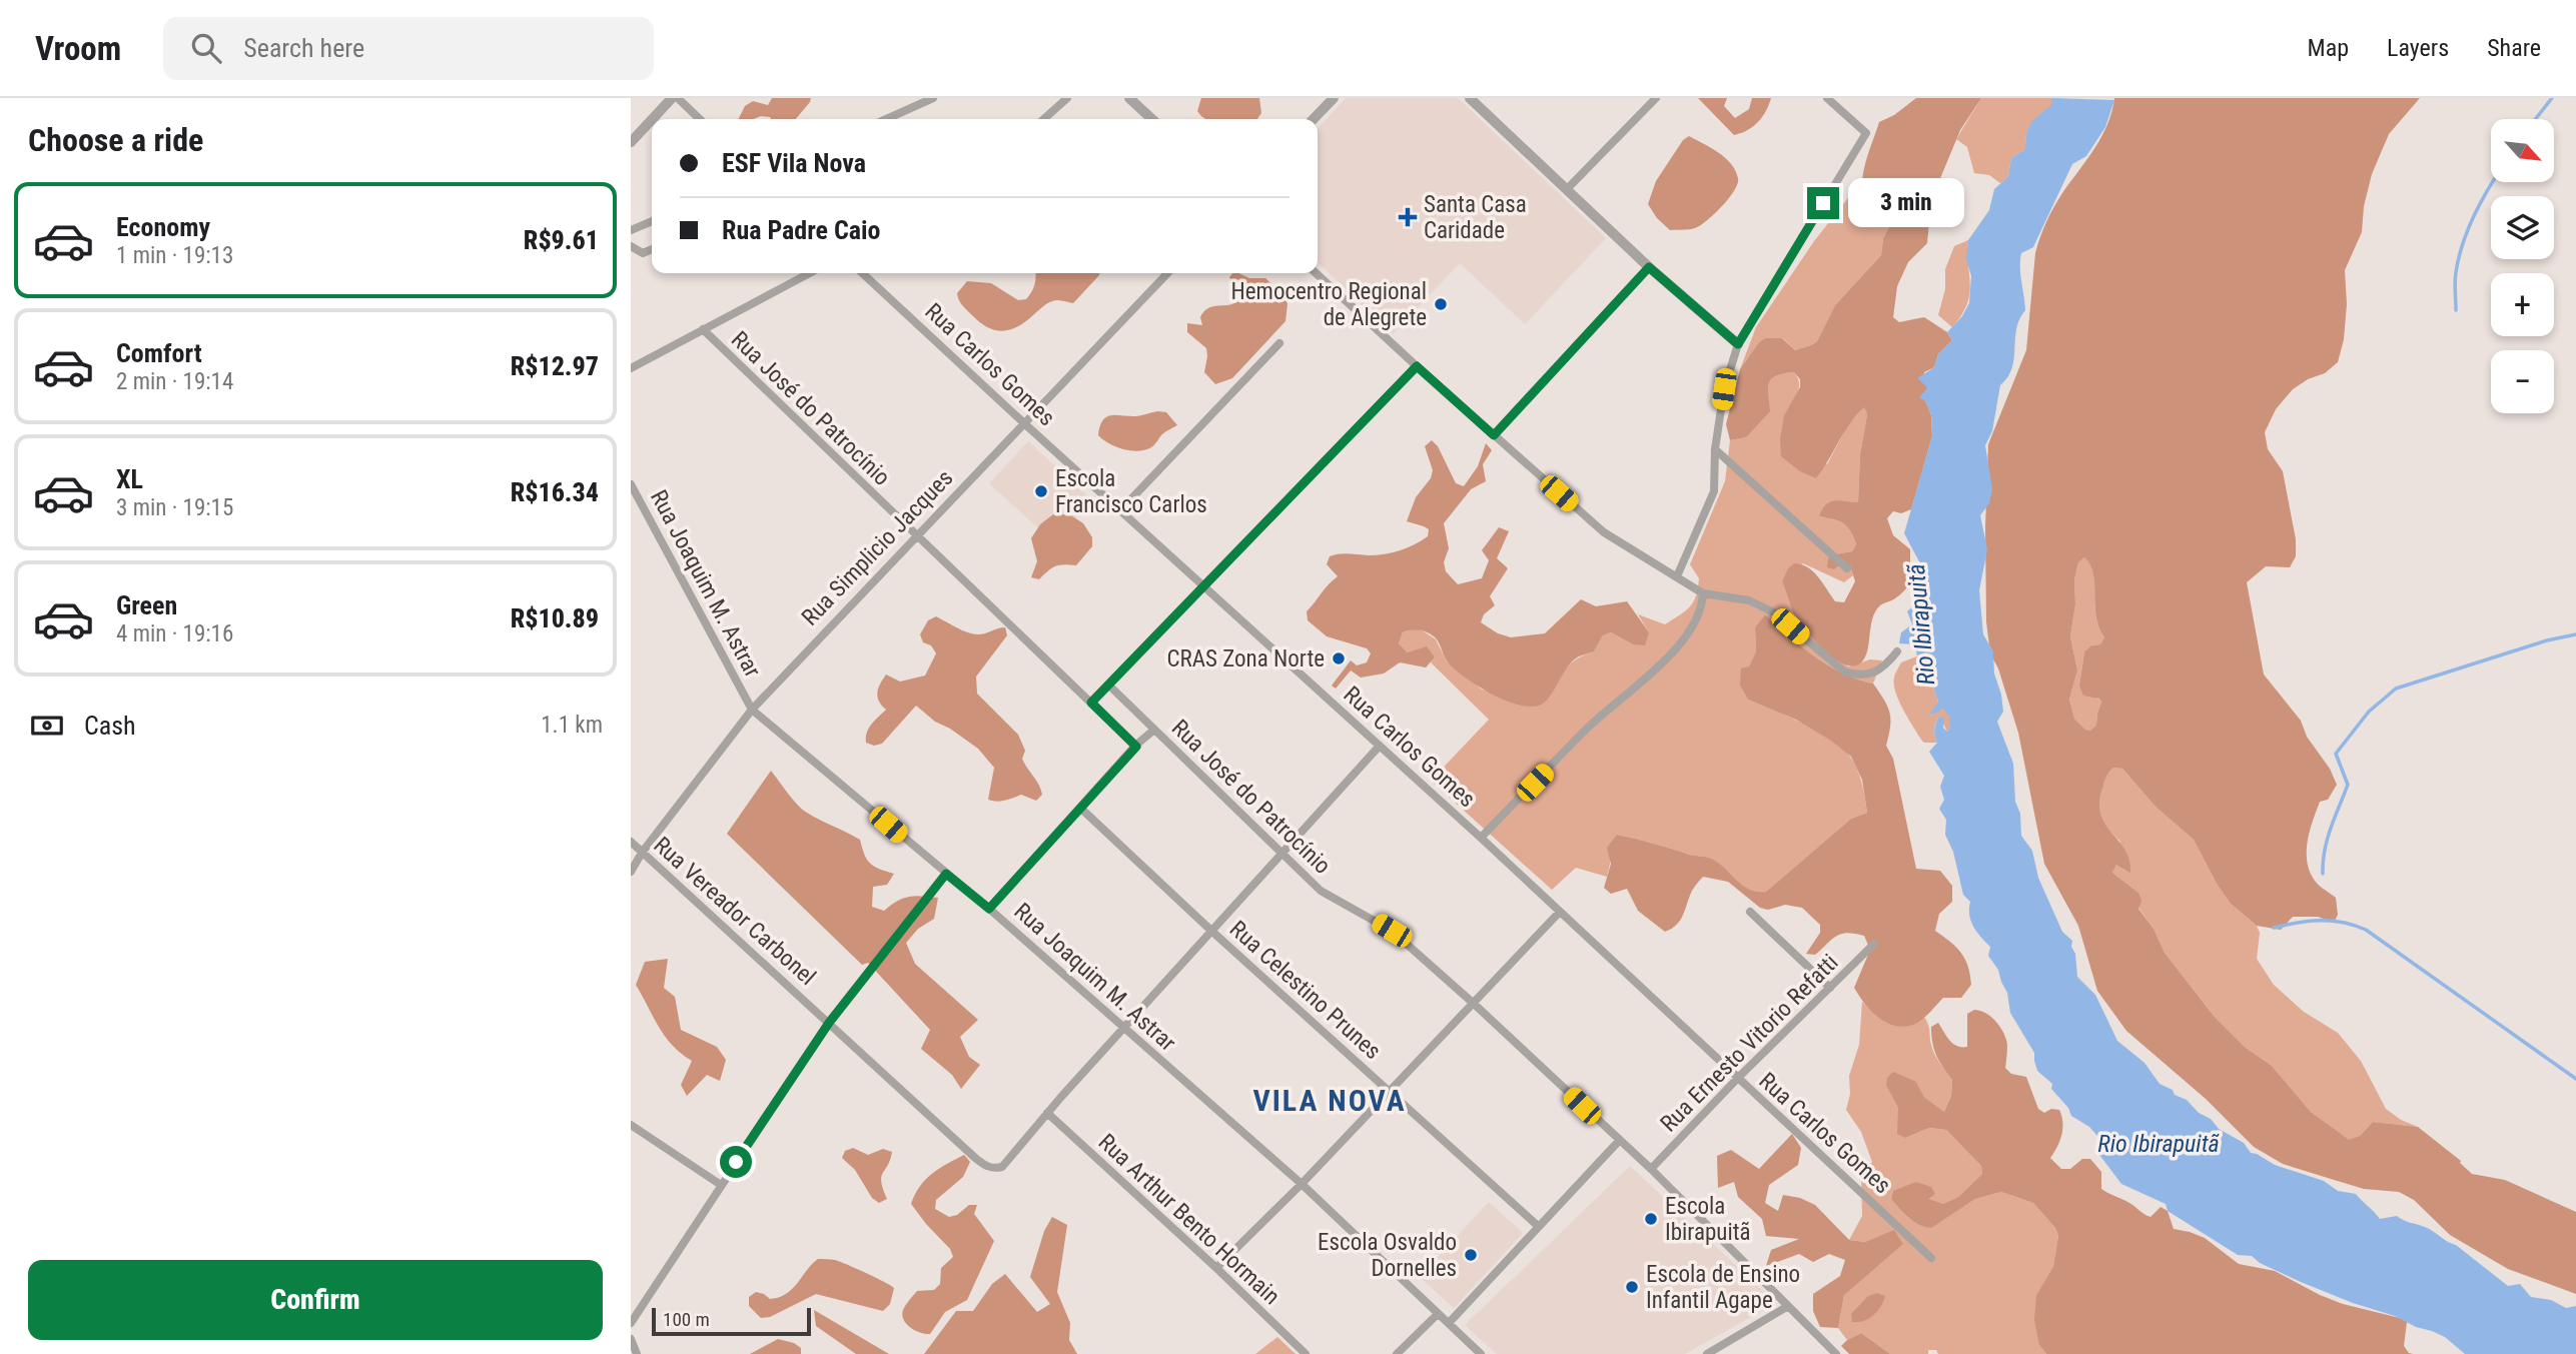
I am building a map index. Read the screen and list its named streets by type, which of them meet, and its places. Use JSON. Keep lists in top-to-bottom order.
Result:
{
  "streets": {
    "street": [
      "Rua Carlos Gomes",
      "Rua José do Patrocínio",
      "Rua Simplicio Jacques",
      "Rua Joaquim M. Astrar",
      "Rua Vereador Carbonel",
      "Rua Celestino Prunes",
      "Rua Ernesto Vitorio Refatti",
      "Rua Arthur Bento Hormain"
    ]
  },
  "crossings": [
    ["Rua Carlos Gomes", "Rua Simplicio Jacques"],
    ["Rua Carlos Gomes", "Rua Ernesto Vitorio Refatti"],
    ["Rua José do Patrocínio", "Rua Simplicio Jacques"],
    ["Rua José do Patrocínio", "Rua Ernesto Vitorio Refatti"],
    ["Rua Simplicio Jacques", "Rua Joaquim M. Astrar"],
    ["Rua Simplicio Jacques", "Rua Vereador Carbonel"],
    ["Rua Vereador Carbonel", "Rua Arthur Bento Hormain"]
  ],
  "districts": ["VILA NOVA"],
  "water": ["Rio Ibirapuitã"],
  "places": {
    "health": ["Santa Casa Caridade"],
    "other": [
      "Hemocentro Regional de Alegrete",
      "Escola Francisco Carlos",
      "CRAS Zona Norte",
      "Escola Ibirapuitã",
      "Escola Osvaldo Dornelles",
      "Escola de Ensino Infantil Agape"
    ]
  },
  "scale_bar": "100 m",
  "north": "bottom right",
  "page": {
    "header": "Vroom",
    "search": "Search here",
    "nav": ["Map", "Layers", "Share"],
    "heading": "Choose a ride",
    "map_buttons": ["+", "−"],
    "banner": ["ESF Vila Nova", "Rua Padre Caio"],
    "bubble": "3 min",
    "list": [
      {
        "name": "Economy",
        "note": "1 min · 19:13",
        "value": "R$9.61"
      },
      {
        "name": "Comfort",
        "note": "2 min · 19:14",
        "value": "R$12.97"
      },
      {
        "name": "XL",
        "note": "3 min · 19:15",
        "value": "R$16.34"
      },
      {
        "name": "Green",
        "note": "4 min · 19:16",
        "value": "R$10.89"
      }
    ],
    "pay": ["Cash", "1.1 km"],
    "buttons": "Confirm",
    "scale": "100 m"
  }
}
